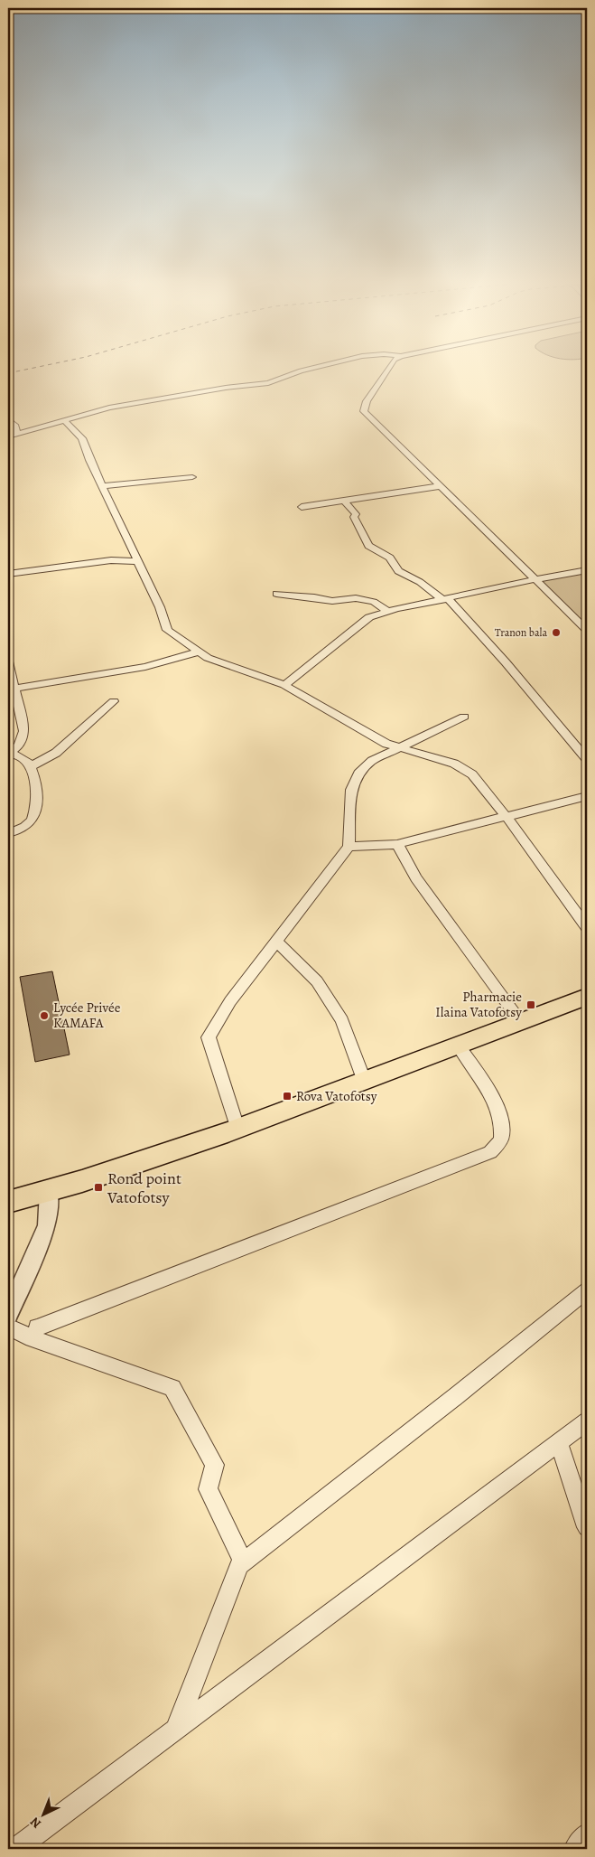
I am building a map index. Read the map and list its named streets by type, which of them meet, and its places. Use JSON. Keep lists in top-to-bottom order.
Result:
{
  "places": {
    "other": ["Tranon bala", "Lycée Privée KAMAFA"],
    "transit": ["Pharmacie Ilaina Vatofotsy", "Rova Vatofotsy", "Rond point Vatofotsy"]
  },
  "north": "bottom left"
}
